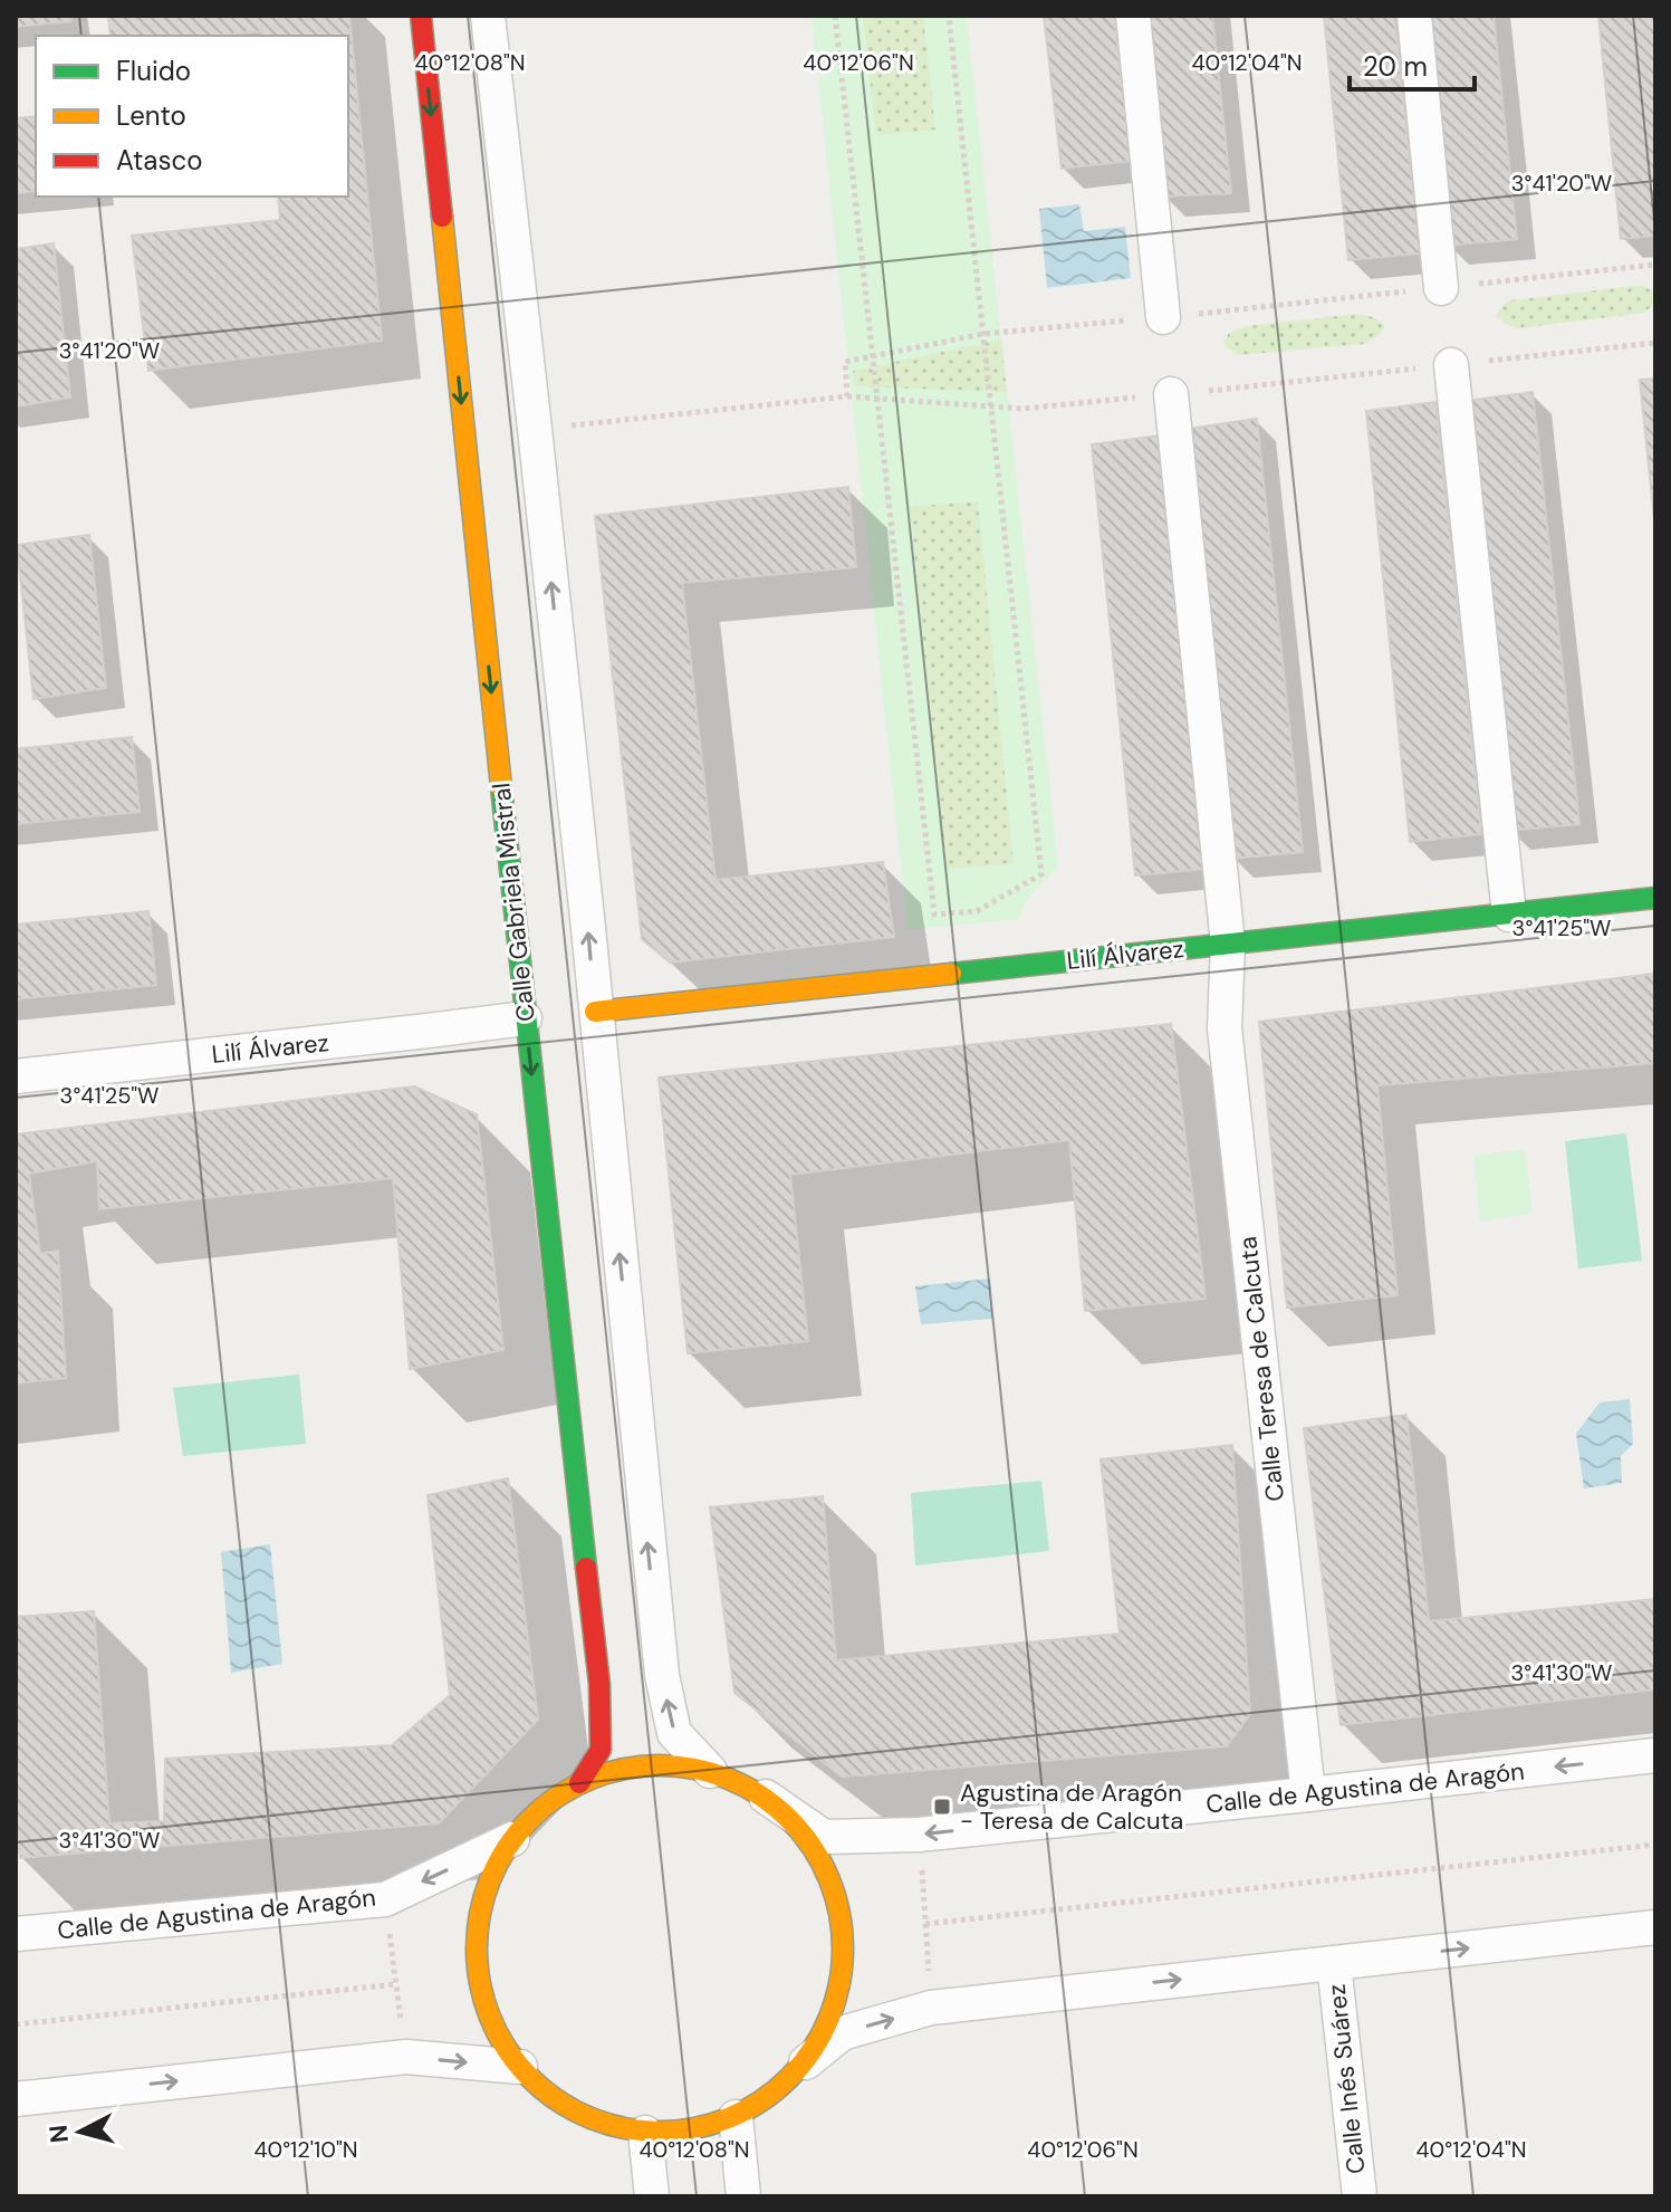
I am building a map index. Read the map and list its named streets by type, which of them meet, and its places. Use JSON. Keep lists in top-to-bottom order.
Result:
{
  "streets": {
    "street": [
      "Calle Gabriela Mistral",
      "Lilí Álvarez",
      "Calle Teresa de Calcuta",
      "Calle de Agustina de Aragón",
      "Calle Inés Suárez"
    ]
  },
  "crossings": [
    ["Calle Gabriela Mistral", "Lilí Álvarez"],
    ["Lilí Álvarez", "Calle Teresa de Calcuta"],
    ["Calle Teresa de Calcuta", "Calle de Agustina de Aragón"]
  ],
  "places": {
    "transit": ["Agustina de Aragón - Teresa de Calcuta"]
  },
  "legend": ["Fluido", "Lento", "Atasco"],
  "scale_bar": "20 m",
  "north": "left",
  "coordinates": [
    "40°12'08\"N",
    "40°12'06\"N",
    "40°12'04\"N",
    "3°41'20\"W",
    "3°41'25\"W",
    "3°41'30\"W",
    "40°12'10\"N"
  ]
}
